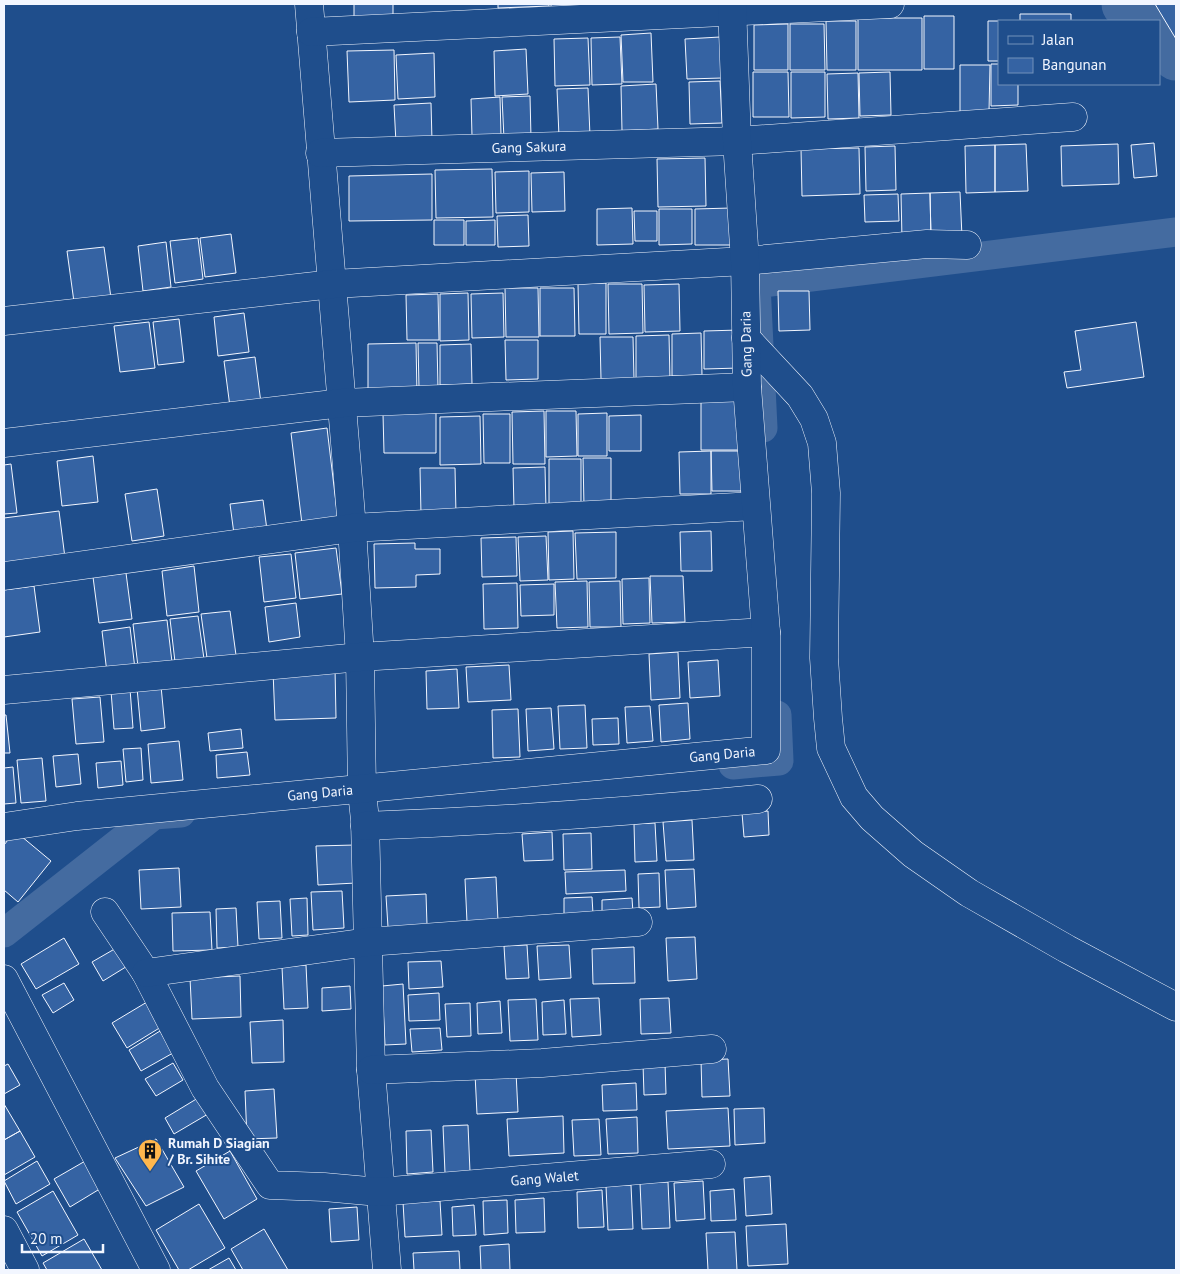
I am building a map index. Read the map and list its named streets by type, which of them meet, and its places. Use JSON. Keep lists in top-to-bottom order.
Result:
{
  "streets": {
    "street": ["Gang Sakura", "Gang Daria", "Gang Walet"]
  },
  "crossings": [
    ["Gang Sakura", "Gang Daria"]
  ],
  "places": {
    "building": ["Rumah D Siagian / Br. Sihite"]
  },
  "legend": ["Jalan", "Bangunan"],
  "scale_bar": "20 m"
}
